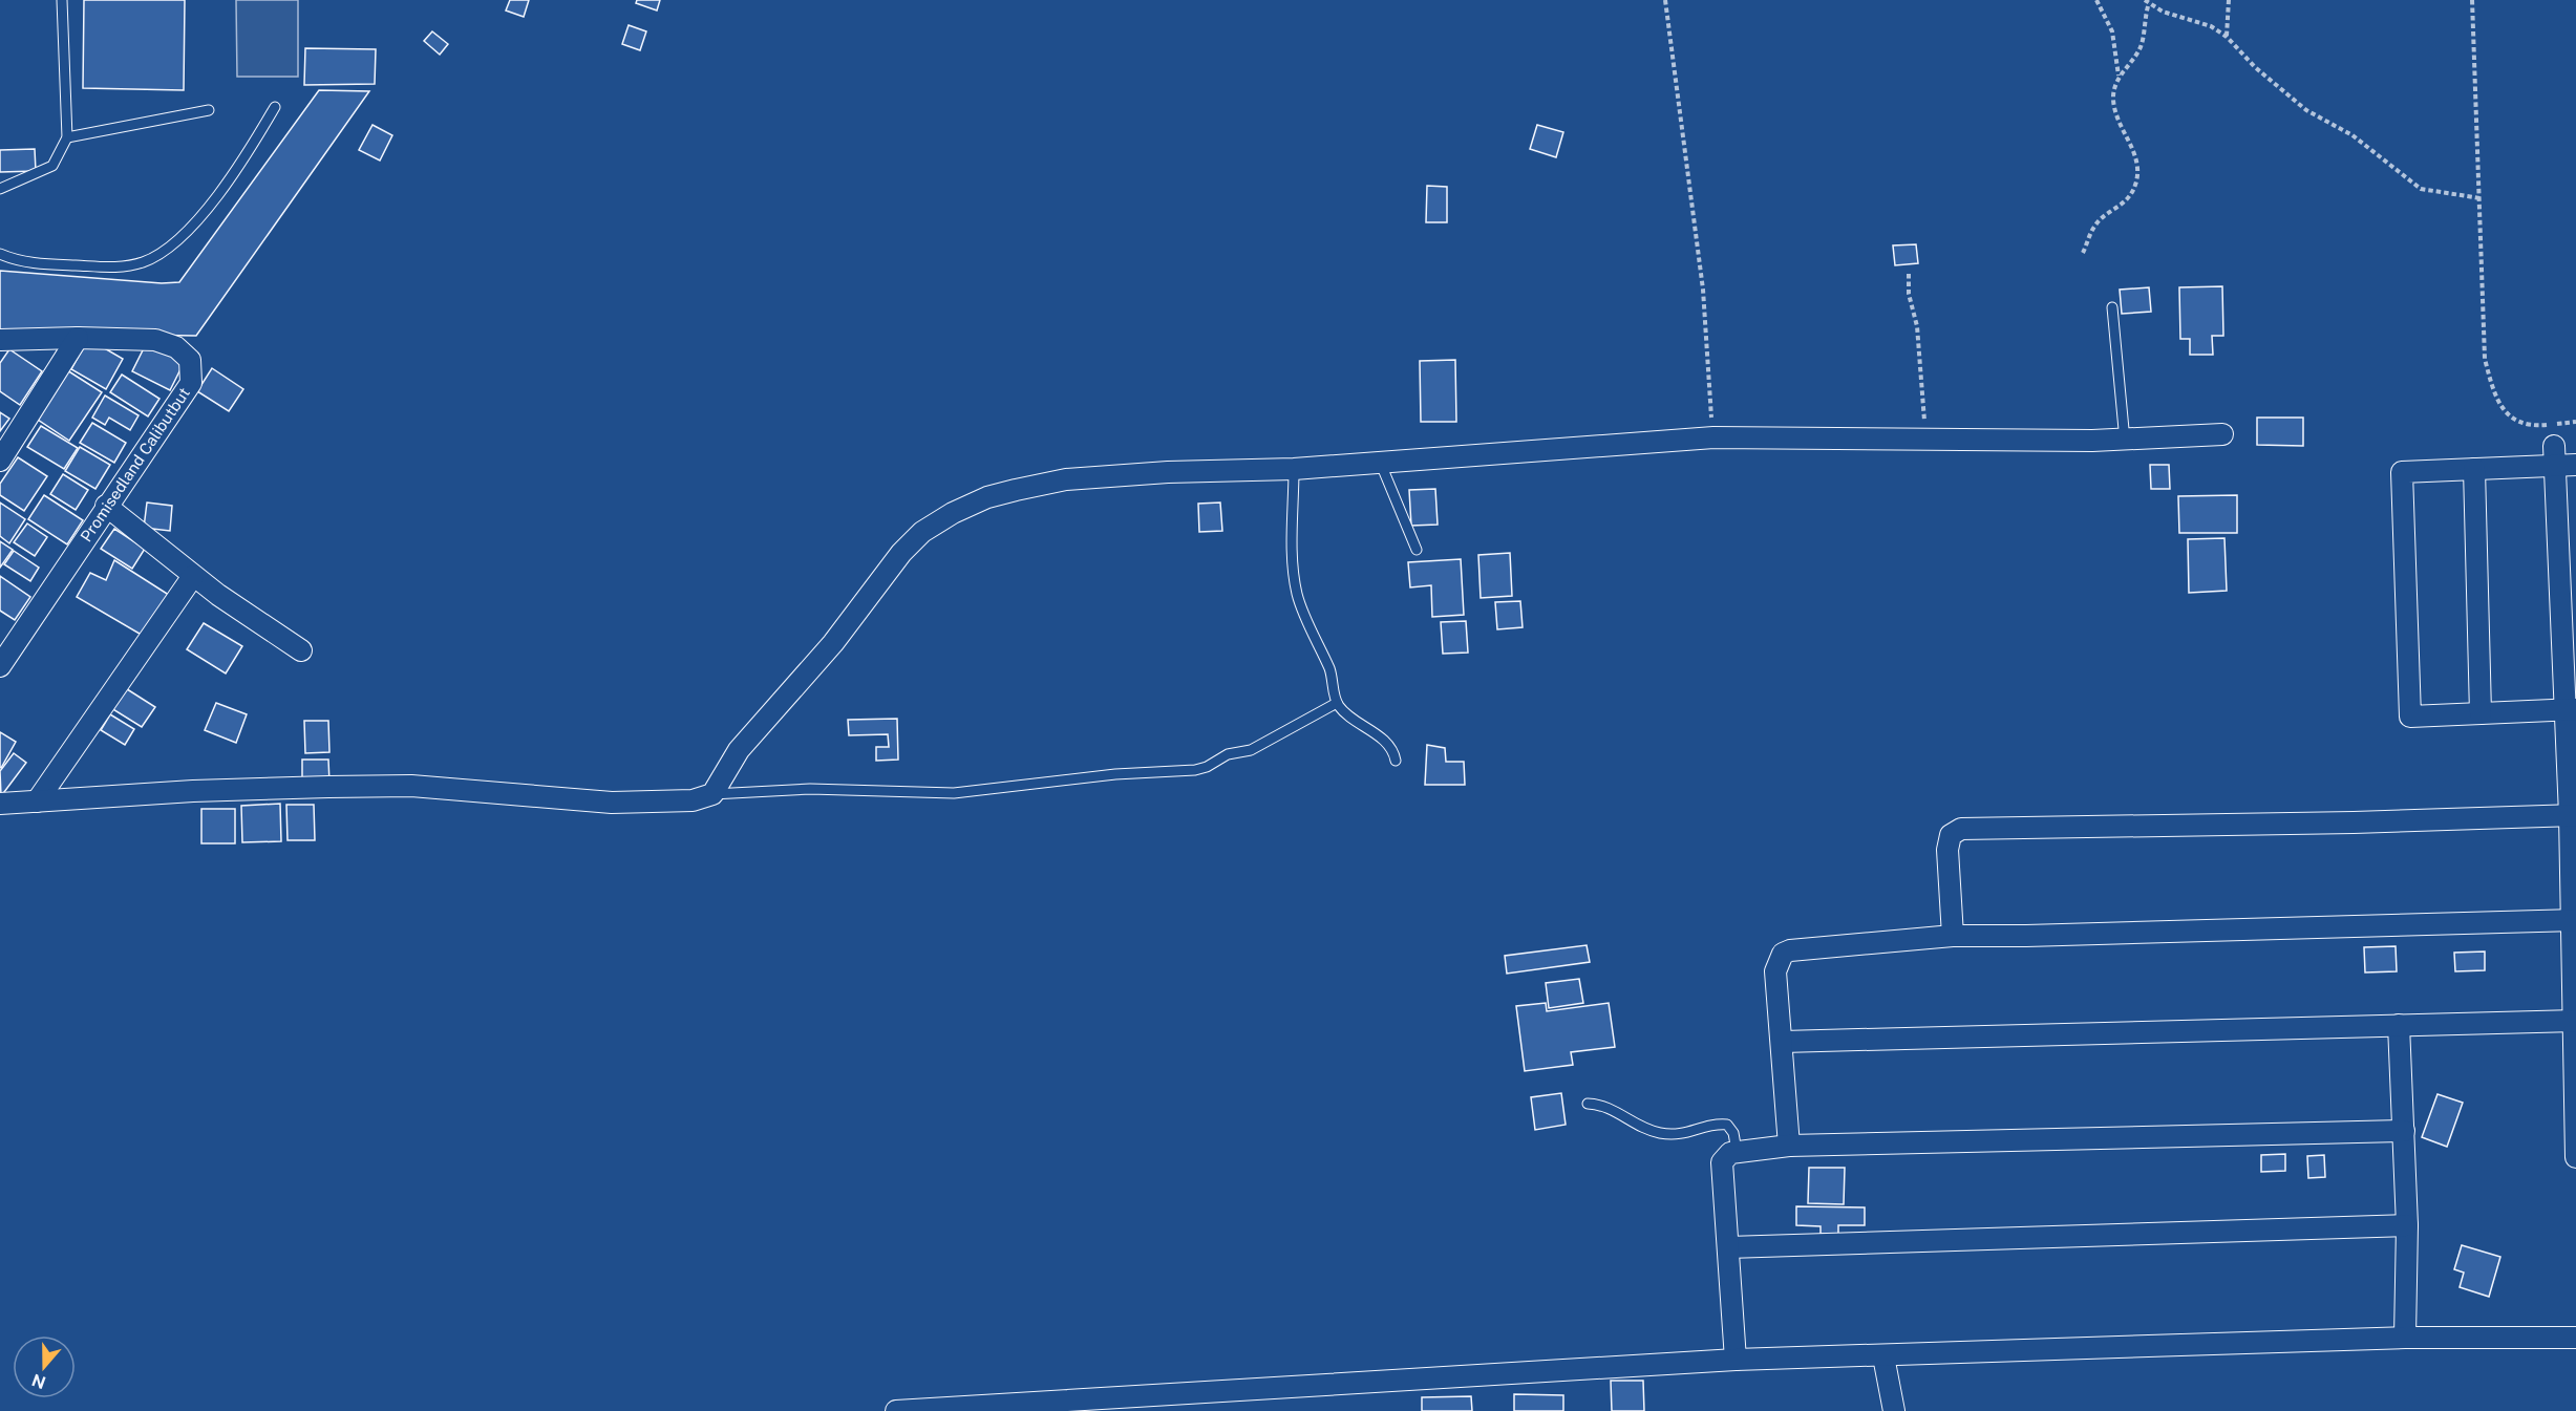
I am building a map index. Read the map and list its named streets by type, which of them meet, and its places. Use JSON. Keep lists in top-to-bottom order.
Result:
{
  "streets": {
    "street": ["Promisedland Calibutbut"]
  },
  "north": "bottom"
}
